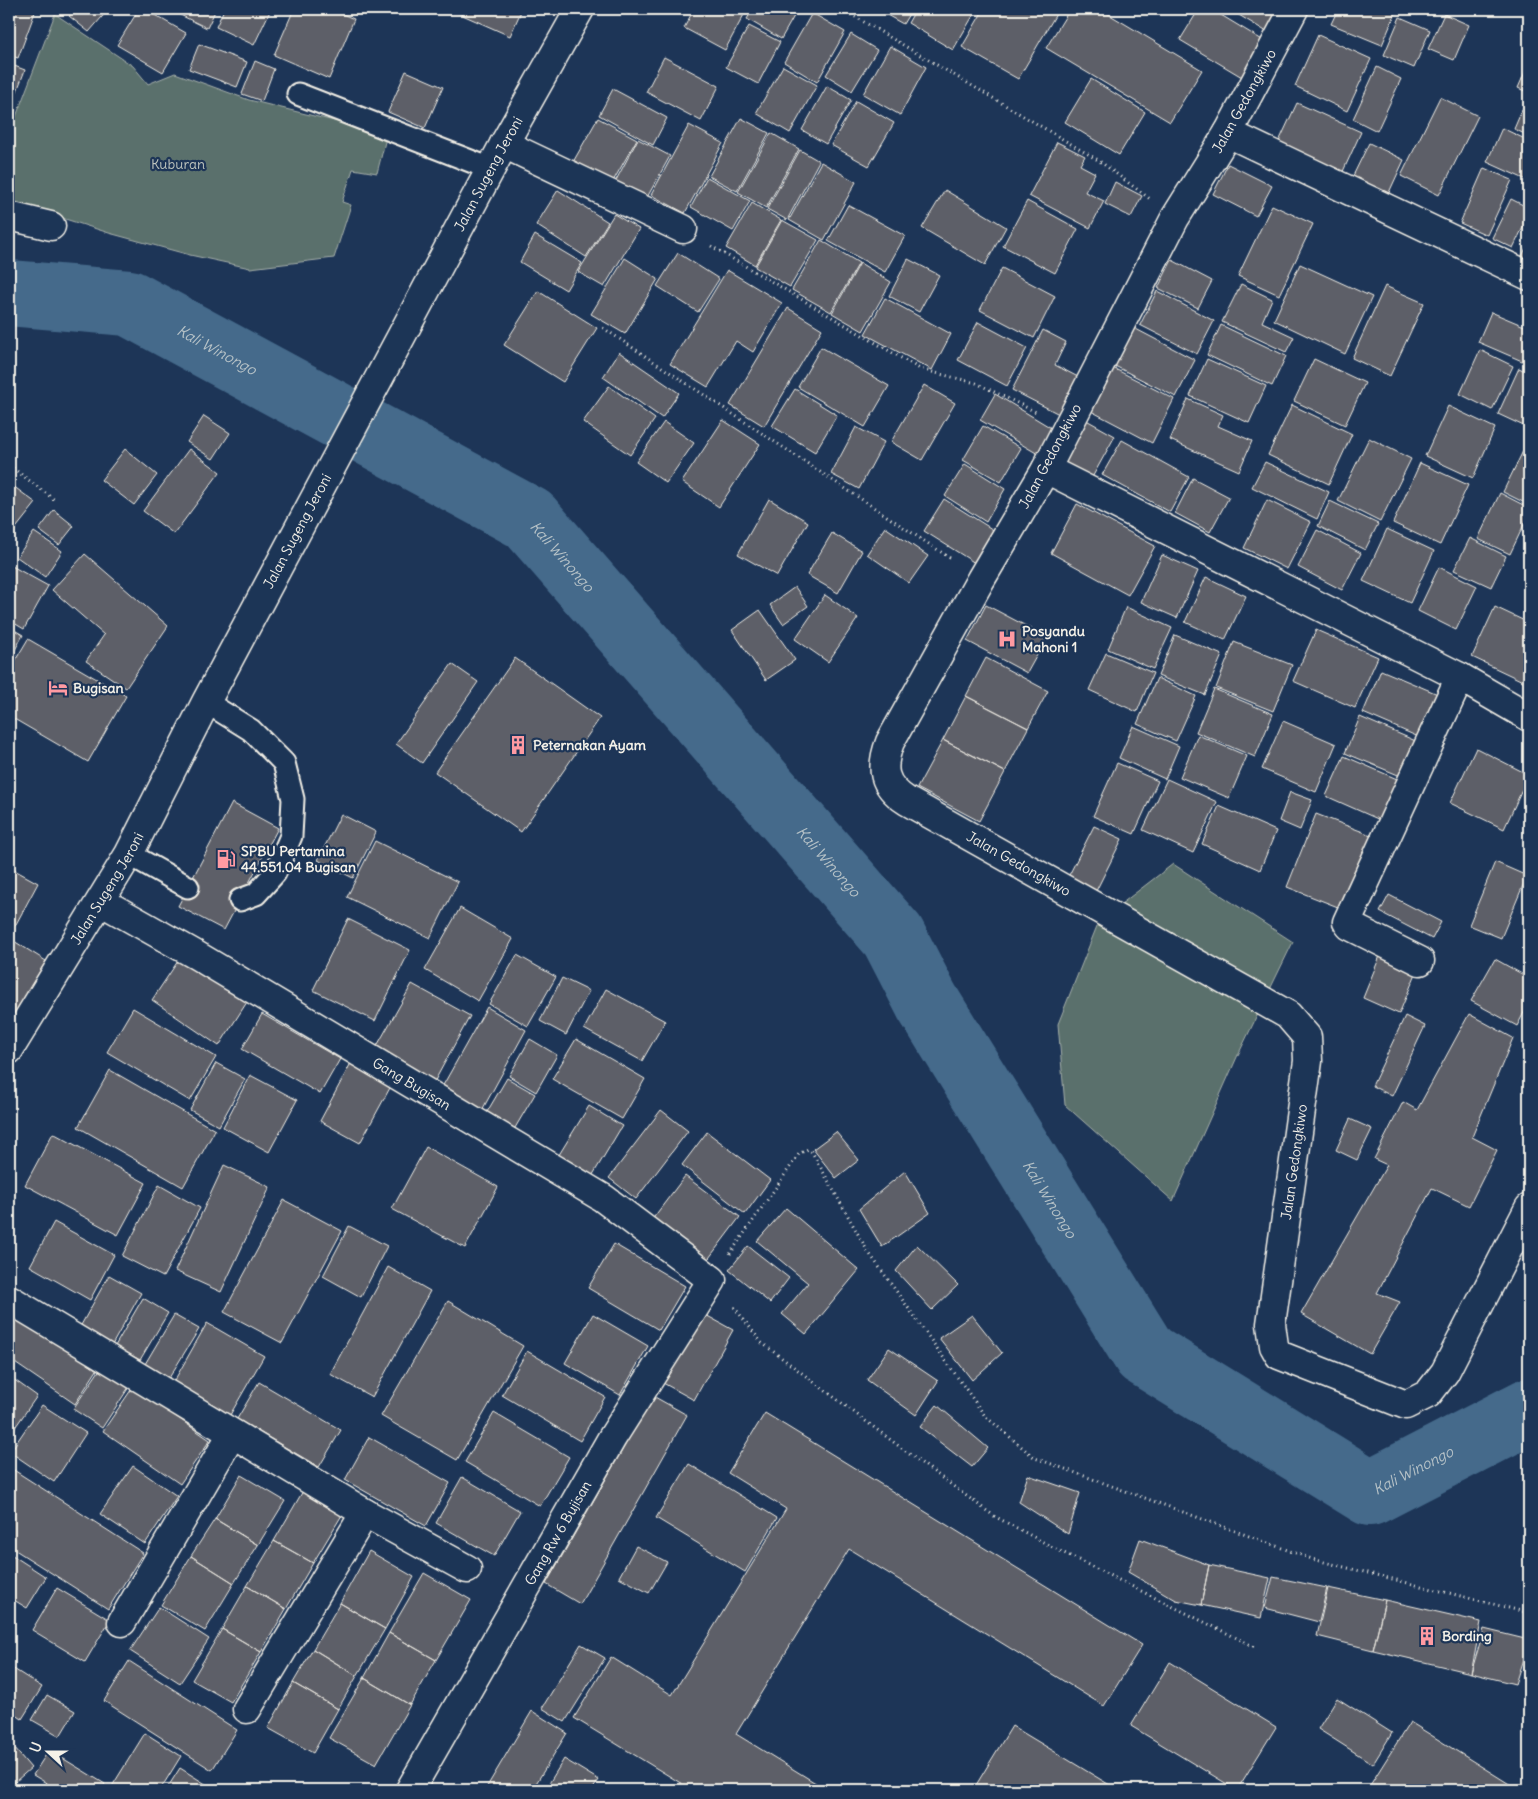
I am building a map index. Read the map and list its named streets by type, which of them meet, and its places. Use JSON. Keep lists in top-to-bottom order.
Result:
{
  "streets": {
    "street": [
      "Jalan Gedongkiwo",
      "Jalan Sugeng Jeroni",
      "Gang Bugisan",
      "Gang Rw 6 Bujisan"
    ]
  },
  "crossings": [
    ["Jalan Sugeng Jeroni", "Gang Bugisan"],
    ["Gang Bugisan", "Gang Rw 6 Bujisan"]
  ],
  "water": ["Kali Winongo"],
  "parks": ["Kuburan"],
  "places": {
    "hospital": ["Posyandu Mahoni 1"],
    "hotel": ["Bugisan"],
    "building": ["Peternakan Ayam", "Bording"],
    "fuel station": ["SPBU Pertamina 44.551.04 Bugisan"]
  },
  "north": "left"
}
